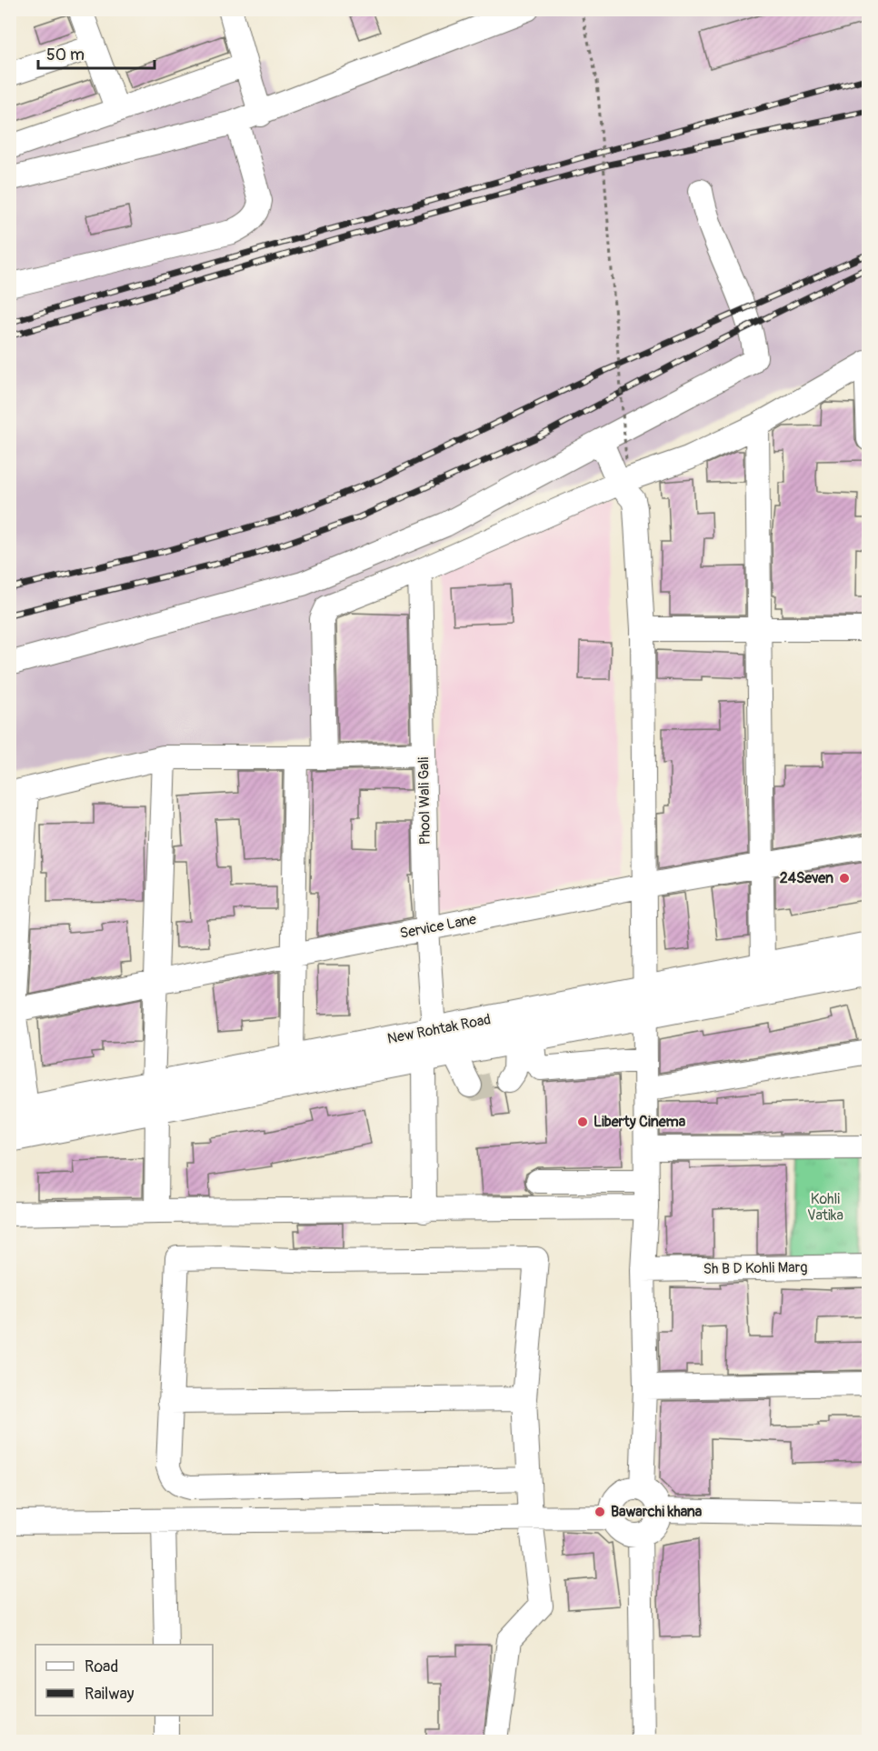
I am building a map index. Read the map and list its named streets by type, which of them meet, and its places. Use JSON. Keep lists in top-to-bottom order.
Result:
{
  "streets": {
    "main road": ["New Rohtak Road"],
    "street": ["Phool Wali Gali", "Service Lane", "Sh B D Kohli Marg"]
  },
  "crossings": [
    ["Phool Wali Gali", "Service Lane"],
    ["Phool Wali Gali", "New Rohtak Road"]
  ],
  "parks": ["Kohli Vatika"],
  "places": ["24Seven", "Liberty Cinema", "Bawarchi khana"],
  "legend": ["Road", "Railway"],
  "scale_bar": "50 m"
}
